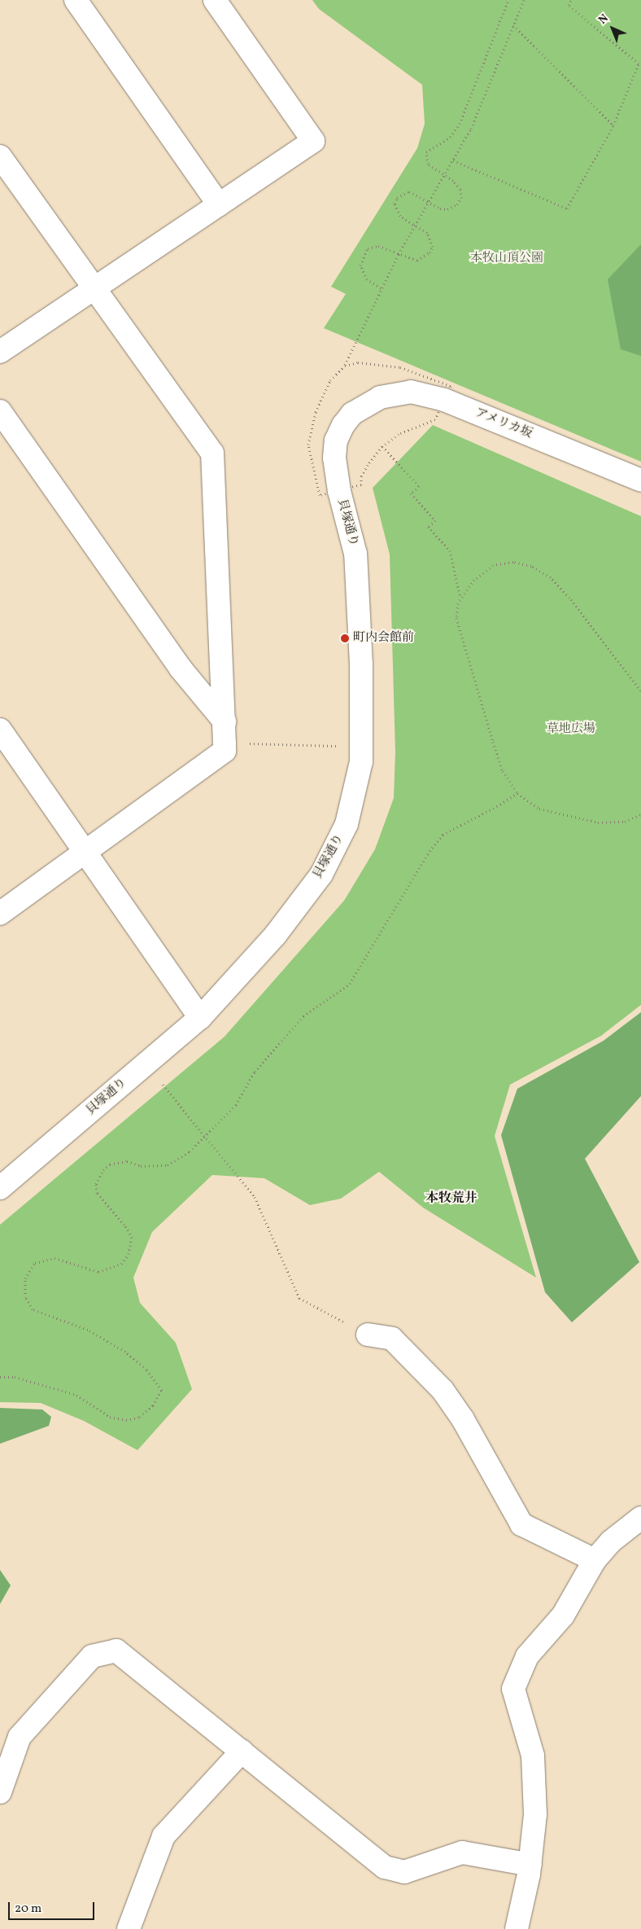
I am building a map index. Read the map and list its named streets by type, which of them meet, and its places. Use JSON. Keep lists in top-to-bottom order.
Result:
{
  "streets": {
    "street": ["アメリカ坂", "貝塚通り"]
  },
  "crossings": [
    ["アメリカ坂", "貝塚通り"]
  ],
  "districts": ["本牧荒井"],
  "parks": ["本牧山頂公園", "草地広場"],
  "places": ["町内会館前"],
  "scale_bar": "20 m",
  "north": "top left"
}
